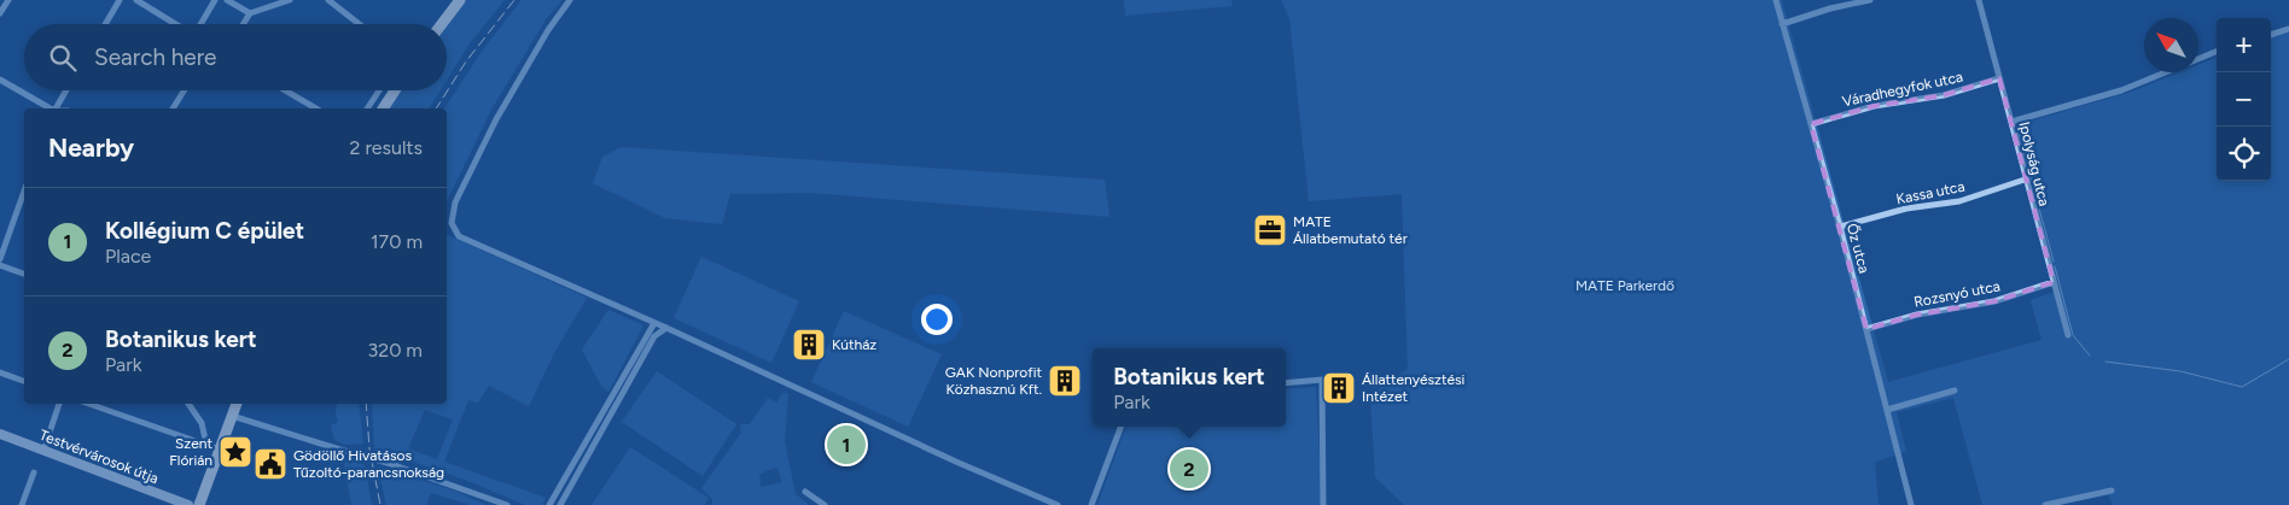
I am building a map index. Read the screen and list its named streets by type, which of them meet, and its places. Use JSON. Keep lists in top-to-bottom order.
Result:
{
  "streets": {
    "street": [
      "Váradhegyfok utca",
      "Ipolyság utca",
      "Kassa utca",
      "Őz utca",
      "Rozsnyó utca",
      "Testvérvárosok útja"
    ]
  },
  "crossings": [
    ["Váradhegyfok utca", "Ipolyság utca"],
    ["Váradhegyfok utca", "Őz utca"],
    ["Ipolyság utca", "Kassa utca"],
    ["Ipolyság utca", "Rozsnyó utca"],
    ["Kassa utca", "Őz utca"],
    ["Őz utca", "Rozsnyó utca"]
  ],
  "parks": ["MATE Parkerdő"],
  "places": {
    "office": ["MATE Állatbemutató tér"],
    "building": ["Kútház", "GAK Nonprofit Közhasznú Kft.", "Állattenyésztési Intézet"],
    "place": ["Szent Flórián"],
    "public building": ["Gödöllő Hivatásos Tűzoltó-parancsnokság"]
  },
  "north": "top left",
  "page": {
    "map_buttons": ["+", "−"],
    "search": "Search here",
    "heading": ["Nearby", "2 results"],
    "list": [
      {
        "mark": "1",
        "name": "Kollégium C épület",
        "note": "Place",
        "value": "170 m"
      },
      {
        "mark": "2",
        "name": "Botanikus kert",
        "note": "Park",
        "value": "320 m"
      }
    ],
    "popup": ["Botanikus kert", "Park"],
    "pins": ["1", "2"]
  }
}
